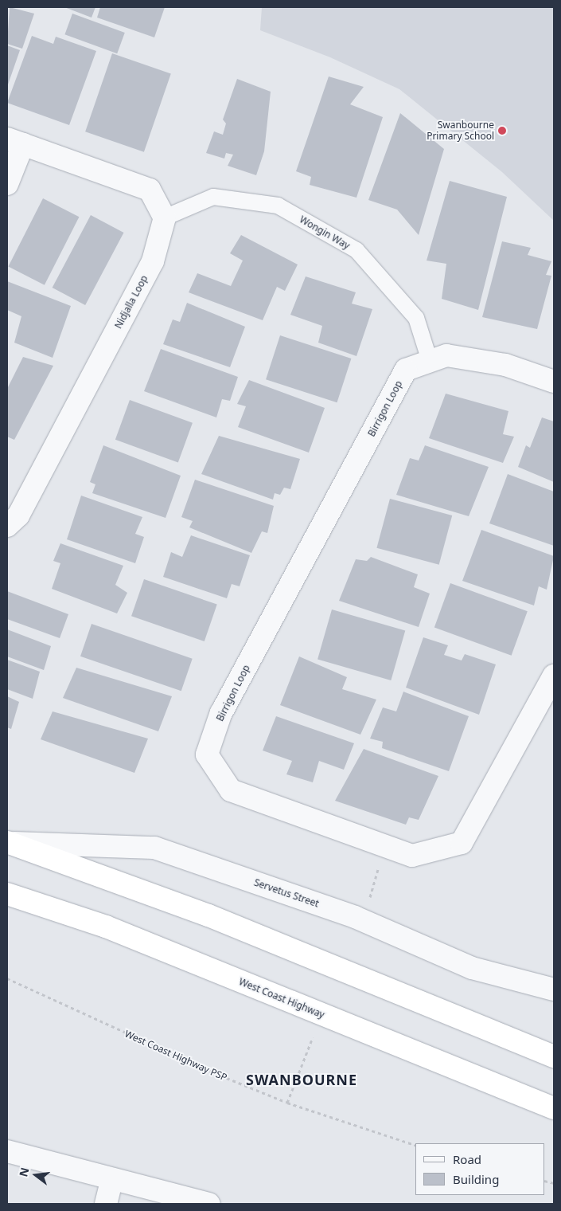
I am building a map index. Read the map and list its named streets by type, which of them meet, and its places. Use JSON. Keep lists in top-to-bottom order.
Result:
{
  "streets": {
    "highway": ["West Coast Highway"],
    "street": ["Nidjalla Loop", "Birrigon Loop", "Servetus Street"],
    "lane": ["Wongin Way"],
    "path": ["West Coast Highway PSP"]
  },
  "crossings": [
    ["Wongin Way", "Nidjalla Loop"],
    ["Wongin Way", "Birrigon Loop"]
  ],
  "districts": ["SWANBOURNE"],
  "places": ["Swanbourne Primary School"],
  "legend": ["Road", "Building"],
  "north": "left"
}
